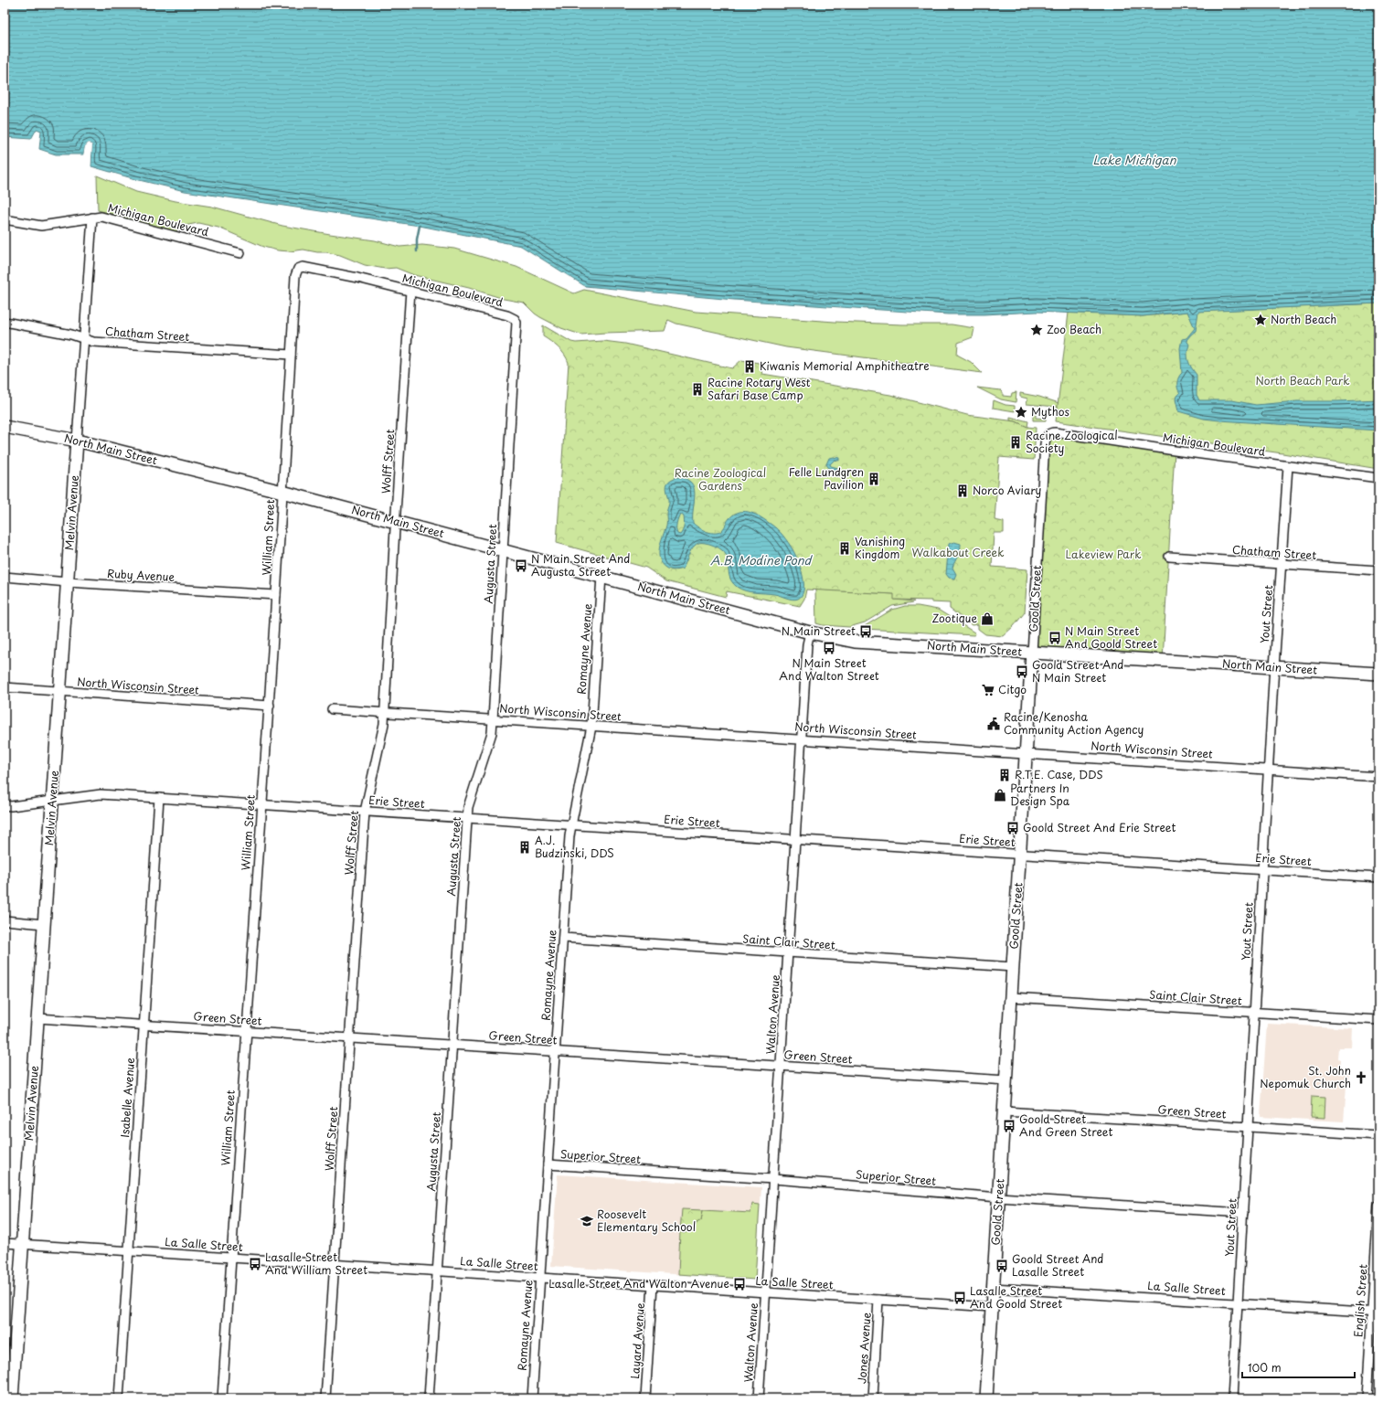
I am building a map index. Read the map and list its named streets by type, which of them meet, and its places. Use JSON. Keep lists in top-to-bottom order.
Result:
{
  "streets": {
    "street": [
      "Michigan Boulevard",
      "Chatham Street",
      "North Main Street",
      "Wolff Street",
      "Melvin Avenue",
      "William Street",
      "Augusta Street",
      "Ruby Avenue",
      "Goold Street",
      "Yout Street",
      "Romayne Avenue",
      "North Wisconsin Street",
      "Erie Street",
      "Saint Clair Street",
      "Walton Avenue",
      "Green Street",
      "Isabelle Avenue",
      "Superior Street",
      "La Salle Street",
      "English Street",
      "Layard Avenue",
      "Jones Avenue"
    ]
  },
  "crossings": [
    ["Michigan Boulevard", "Wolff Street"],
    ["Michigan Boulevard", "Melvin Avenue"],
    ["Michigan Boulevard", "William Street"],
    ["Michigan Boulevard", "Augusta Street"],
    ["Michigan Boulevard", "Goold Street"],
    ["Michigan Boulevard", "Yout Street"],
    ["Chatham Street", "Melvin Avenue"],
    ["Chatham Street", "William Street"],
    ["Chatham Street", "Yout Street"],
    ["North Main Street", "Wolff Street"],
    ["North Main Street", "Melvin Avenue"],
    ["North Main Street", "William Street"],
    ["North Main Street", "Augusta Street"],
    ["North Main Street", "Goold Street"],
    ["North Main Street", "Yout Street"],
    ["North Main Street", "Romayne Avenue"],
    ["North Main Street", "Walton Avenue"],
    ["Wolff Street", "North Wisconsin Street"],
    ["Wolff Street", "Erie Street"],
    ["Wolff Street", "Green Street"],
    ["Wolff Street", "La Salle Street"],
    ["Melvin Avenue", "Ruby Avenue"],
    ["Melvin Avenue", "North Wisconsin Street"],
    ["Melvin Avenue", "Erie Street"],
    ["Melvin Avenue", "Green Street"],
    ["Melvin Avenue", "La Salle Street"],
    ["William Street", "Ruby Avenue"],
    ["William Street", "North Wisconsin Street"],
    ["William Street", "Erie Street"],
    ["William Street", "Green Street"],
    ["William Street", "La Salle Street"],
    ["Augusta Street", "North Wisconsin Street"],
    ["Augusta Street", "Erie Street"],
    ["Augusta Street", "Green Street"],
    ["Augusta Street", "La Salle Street"],
    ["Goold Street", "North Wisconsin Street"],
    ["Goold Street", "Erie Street"],
    ["Goold Street", "Saint Clair Street"],
    ["Goold Street", "Green Street"],
    ["Goold Street", "Superior Street"],
    ["Goold Street", "La Salle Street"],
    ["Yout Street", "North Wisconsin Street"],
    ["Yout Street", "Erie Street"],
    ["Yout Street", "Saint Clair Street"],
    ["Yout Street", "Green Street"],
    ["Yout Street", "Superior Street"],
    ["Yout Street", "La Salle Street"],
    ["Romayne Avenue", "North Wisconsin Street"],
    ["Romayne Avenue", "Erie Street"],
    ["Romayne Avenue", "Saint Clair Street"],
    ["Romayne Avenue", "Green Street"],
    ["Romayne Avenue", "Superior Street"],
    ["Romayne Avenue", "La Salle Street"],
    ["North Wisconsin Street", "Walton Avenue"],
    ["Erie Street", "Walton Avenue"],
    ["Erie Street", "Isabelle Avenue"],
    ["Saint Clair Street", "Walton Avenue"],
    ["Walton Avenue", "Green Street"],
    ["Walton Avenue", "Superior Street"],
    ["Walton Avenue", "La Salle Street"],
    ["Green Street", "Isabelle Avenue"],
    ["Isabelle Avenue", "La Salle Street"],
    ["La Salle Street", "English Street"],
    ["La Salle Street", "Layard Avenue"],
    ["La Salle Street", "Jones Avenue"]
  ],
  "water": ["Lake Michigan", "A.B. Modine Pond"],
  "parks": [
    "North Beach Park",
    "Racine Zoological Gardens",
    "Walkabout Creek",
    "Lakeview Park"
  ],
  "places": {
    "place": ["North Beach", "Zoo Beach", "Mythos"],
    "building": [
      "Kiwanis Memorial Amphitheatre",
      "Racine Rotary West Safari Base Camp",
      "Racine Zoological Society",
      "Felle Lundgren Pavilion",
      "Norco Aviary",
      "Vanishing Kingdom",
      "R.T.E. Case, DDS",
      "A.J. Budzinski, DDS"
    ],
    "bus stop": [
      "N Main Street And Augusta Street",
      "N Main Street",
      "N Main Street And Goold Street",
      "N Main Street And Walton Street",
      "Goold Street And N Main Street",
      "Goold Street And Erie Street",
      "Goold Street And Green Street",
      "Lasalle Street And William Street",
      "Goold Street And Lasalle Street",
      "Lasalle Street And Walton Avenue",
      "Lasalle Street And Goold Street"
    ],
    "shop": ["Zootique", "Partners In Design Spa"],
    "supermarket": ["Citgo"],
    "public building": ["Racine/Kenosha Community Action Agency"],
    "church": ["St. John Nepomuk Church"],
    "school or university": ["Roosevelt Elementary School"]
  },
  "scale_bar": "100 m"
}
